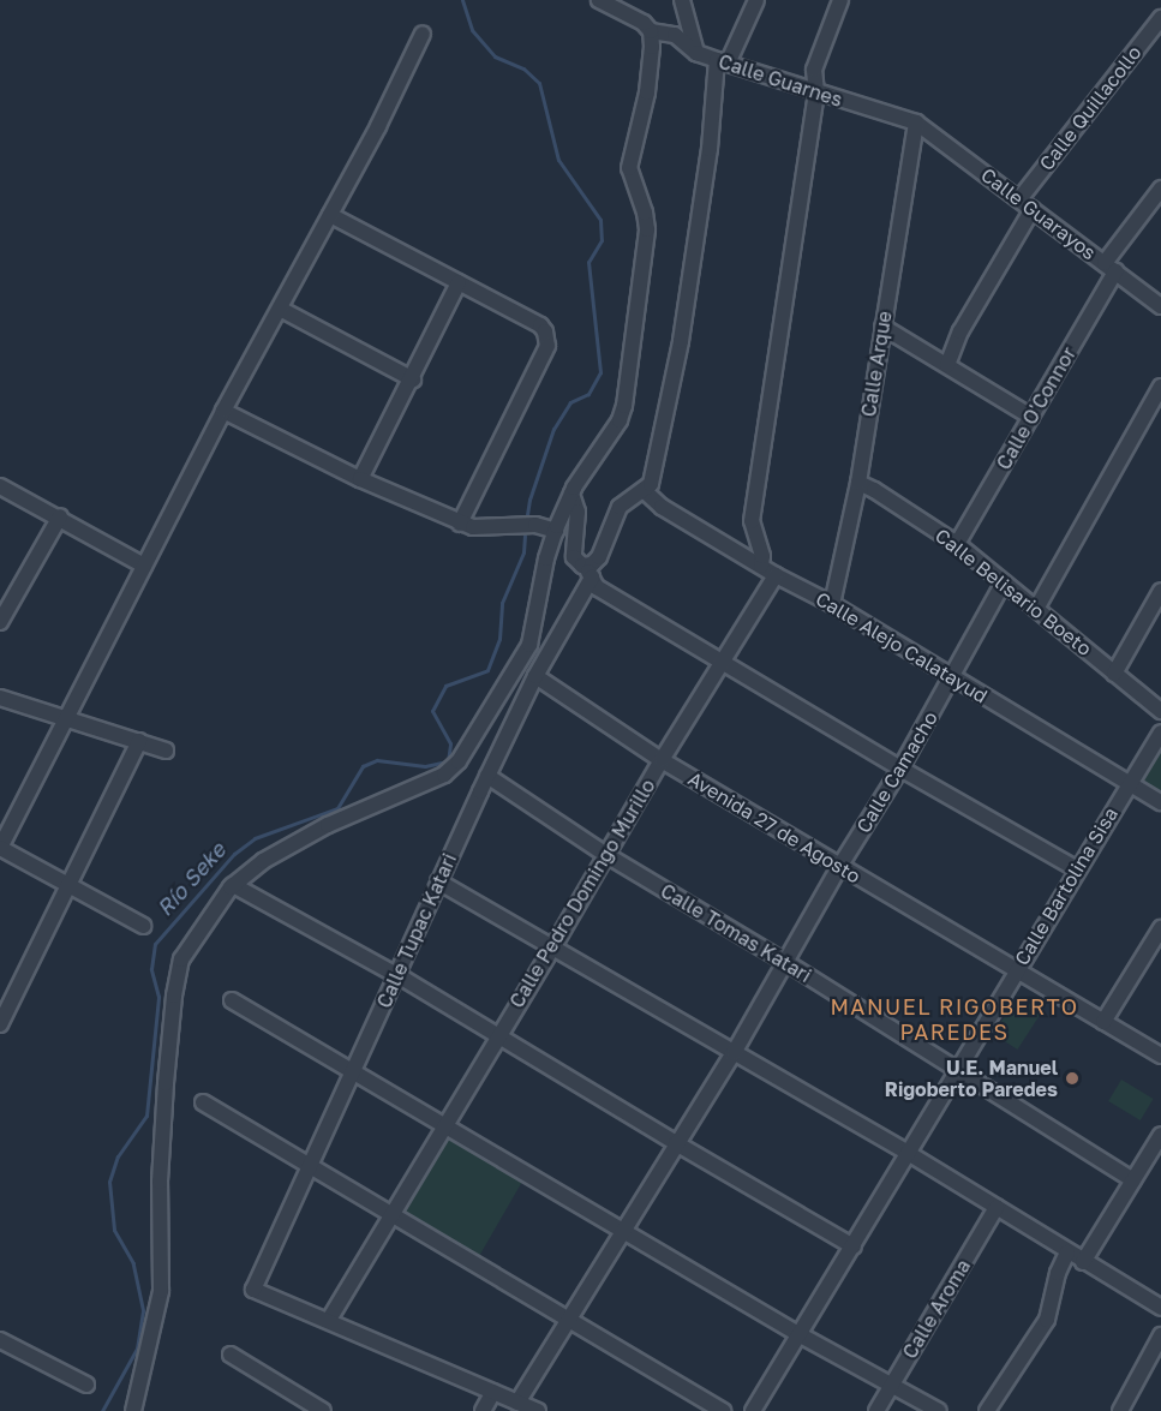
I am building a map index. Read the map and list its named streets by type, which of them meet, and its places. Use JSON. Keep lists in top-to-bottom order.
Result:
{
  "streets": {
    "street": [
      "Calle Guarnes",
      "Calle Quillacollo",
      "Calle Guarayos",
      "Calle Arque",
      "Calle O'Connor",
      "Calle Belisario Boeto",
      "Calle Alejo Calatayud",
      "Calle Camacho",
      "Avenida 27 de Agosto",
      "Calle Bartolina Sisa",
      "Calle Pedro Domingo Murillo",
      "Calle Tupac Katari",
      "Calle Tomas Katari",
      "Calle Aroma"
    ]
  },
  "crossings": [
    ["Calle Guarnes", "Calle Guarayos"],
    ["Calle Guarnes", "Calle Arque"],
    ["Calle Quillacollo", "Calle Guarayos"],
    ["Calle Guarayos", "Calle Arque"],
    ["Calle Guarayos", "Calle O'Connor"],
    ["Calle Arque", "Calle Belisario Boeto"],
    ["Calle Arque", "Calle Alejo Calatayud"],
    ["Calle O'Connor", "Calle Belisario Boeto"],
    ["Calle Belisario Boeto", "Calle Camacho"],
    ["Calle Alejo Calatayud", "Calle Camacho"],
    ["Calle Alejo Calatayud", "Calle Bartolina Sisa"],
    ["Calle Alejo Calatayud", "Calle Pedro Domingo Murillo"],
    ["Calle Alejo Calatayud", "Calle Tupac Katari"],
    ["Calle Camacho", "Avenida 27 de Agosto"],
    ["Calle Camacho", "Calle Tomas Katari"],
    ["Avenida 27 de Agosto", "Calle Bartolina Sisa"],
    ["Avenida 27 de Agosto", "Calle Pedro Domingo Murillo"],
    ["Avenida 27 de Agosto", "Calle Tupac Katari"],
    ["Calle Bartolina Sisa", "Calle Tomas Katari"],
    ["Calle Pedro Domingo Murillo", "Calle Tupac Katari"],
    ["Calle Pedro Domingo Murillo", "Calle Tomas Katari"],
    ["Calle Tupac Katari", "Calle Tomas Katari"]
  ],
  "districts": ["MANUEL RIGOBERTO PAREDES"],
  "water": ["Río Seke"],
  "places": ["U.E. Manuel Rigoberto Paredes"]
}
